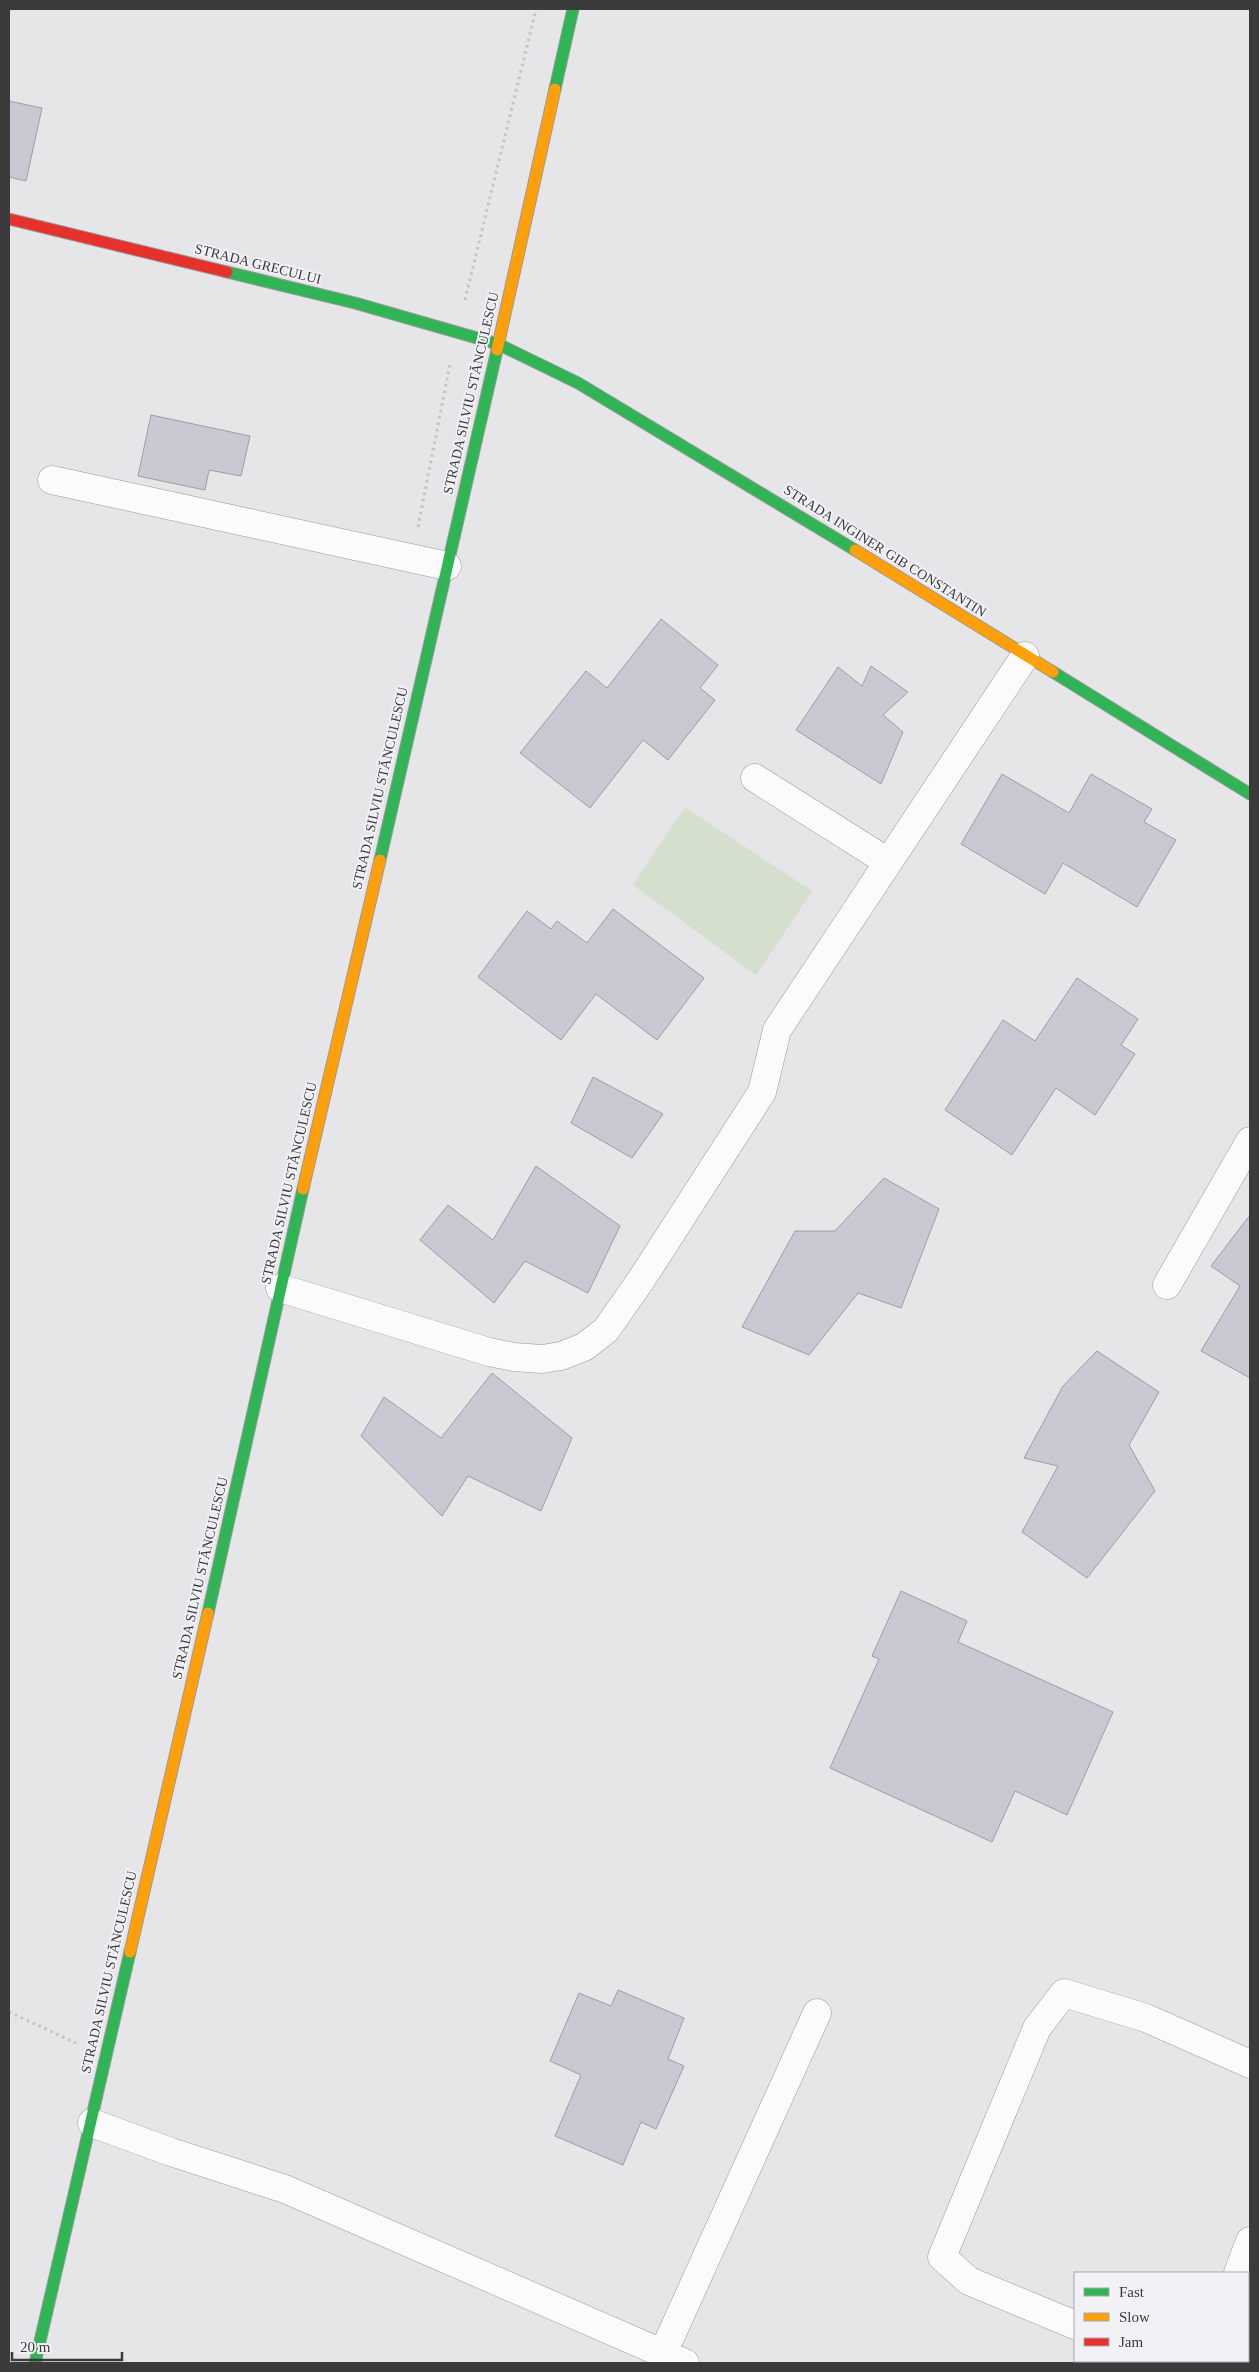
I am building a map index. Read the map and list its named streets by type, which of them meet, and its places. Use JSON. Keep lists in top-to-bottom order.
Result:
{
  "streets": {
    "main road": ["STRADA GRECULUI", "STRADA SILVIU STĂNCULESCU", "STRADA INGINER GIB CONSTANTIN"]
  },
  "crossings": [
    ["STRADA GRECULUI", "STRADA SILVIU STĂNCULESCU"],
    ["STRADA GRECULUI", "STRADA INGINER GIB CONSTANTIN"],
    ["STRADA SILVIU STĂNCULESCU", "STRADA INGINER GIB CONSTANTIN"]
  ],
  "legend": ["Fast", "Slow", "Jam"],
  "scale_bar": "20 m"
}
